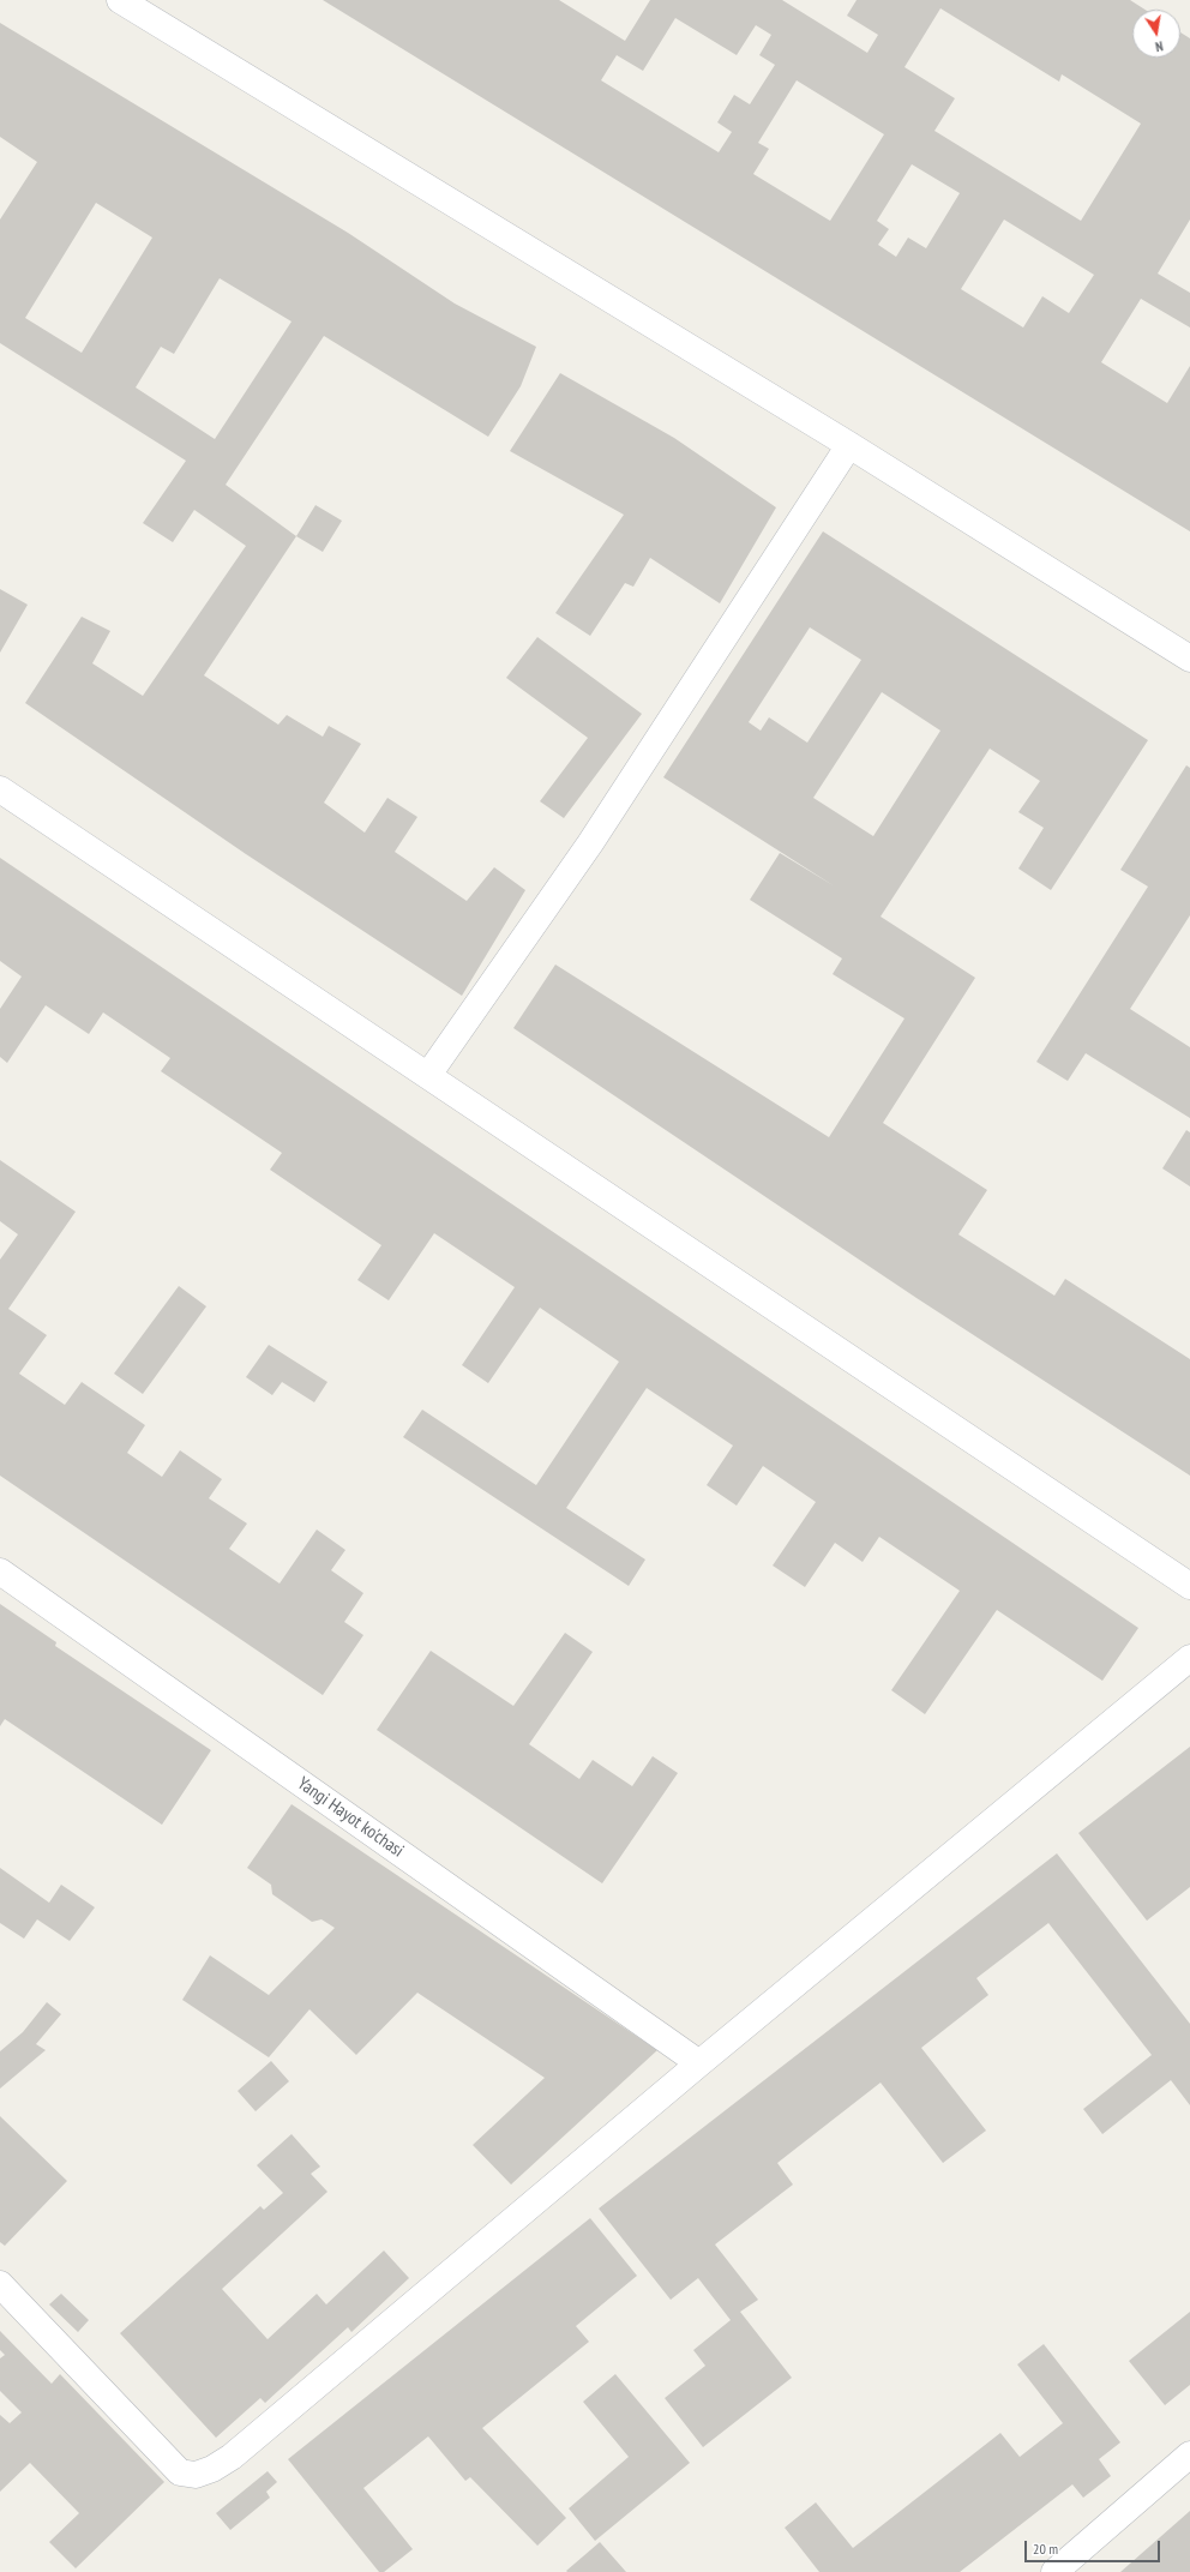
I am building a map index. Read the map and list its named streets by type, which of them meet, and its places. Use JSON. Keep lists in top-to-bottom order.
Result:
{
  "streets": {
    "street": ["Yangi Hayot ko'chasi"]
  },
  "scale_bar": "20 m",
  "north": "bottom"
}
